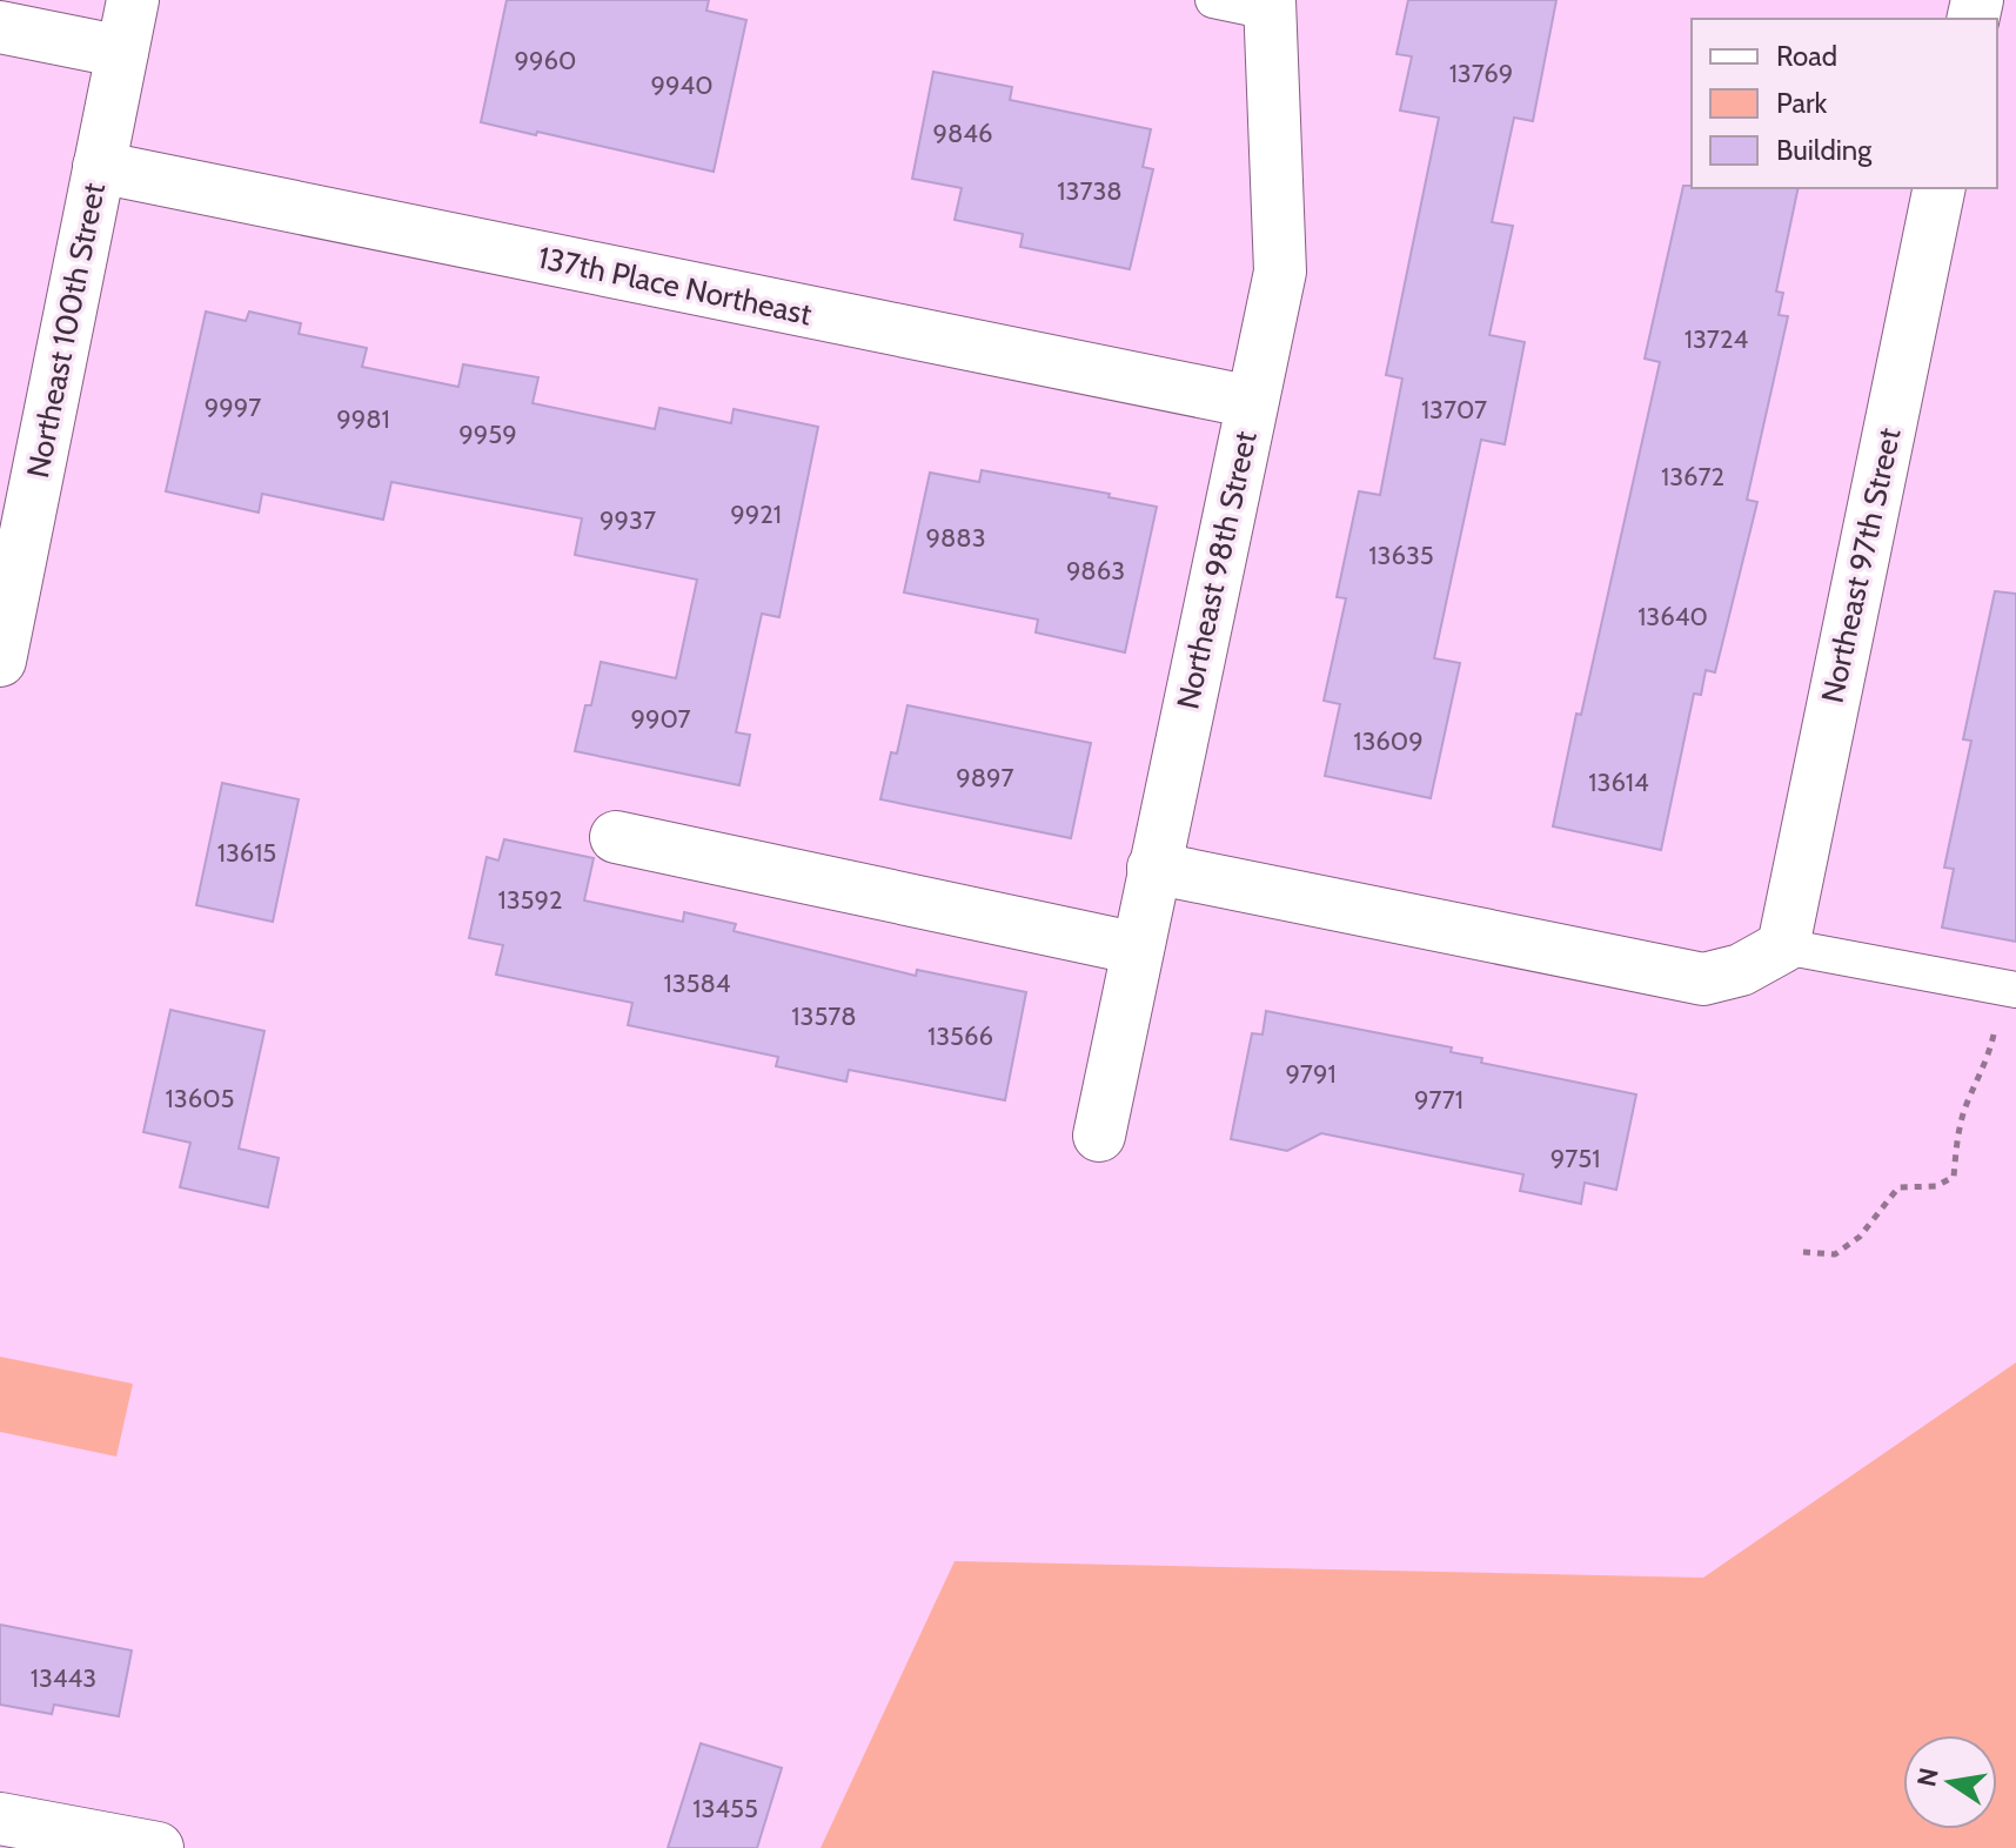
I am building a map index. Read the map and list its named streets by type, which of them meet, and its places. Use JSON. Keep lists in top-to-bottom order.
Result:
{
  "streets": {
    "street": [
      "137th Place Northeast",
      "Northeast 100th Street",
      "Northeast 97th Street",
      "Northeast 98th Street"
    ]
  },
  "crossings": [
    ["137th Place Northeast", "Northeast 100th Street"],
    ["137th Place Northeast", "Northeast 98th Street"]
  ],
  "house_numbers": [
    "9960",
    "13769",
    "9940",
    "9846",
    "13738",
    "13724",
    "9997",
    "13707",
    "9981",
    "9959",
    "13672",
    "9921",
    "9937",
    "9883",
    "13635",
    "9863",
    "13640",
    "9907",
    "13609",
    "9897",
    "13614",
    "13615",
    "13592",
    "13584",
    "13578",
    "13566",
    "9791",
    "13605",
    "9771",
    "9751",
    "13443",
    "13455"
  ],
  "legend": ["Road", "Park", "Building"],
  "north": "left"
}
